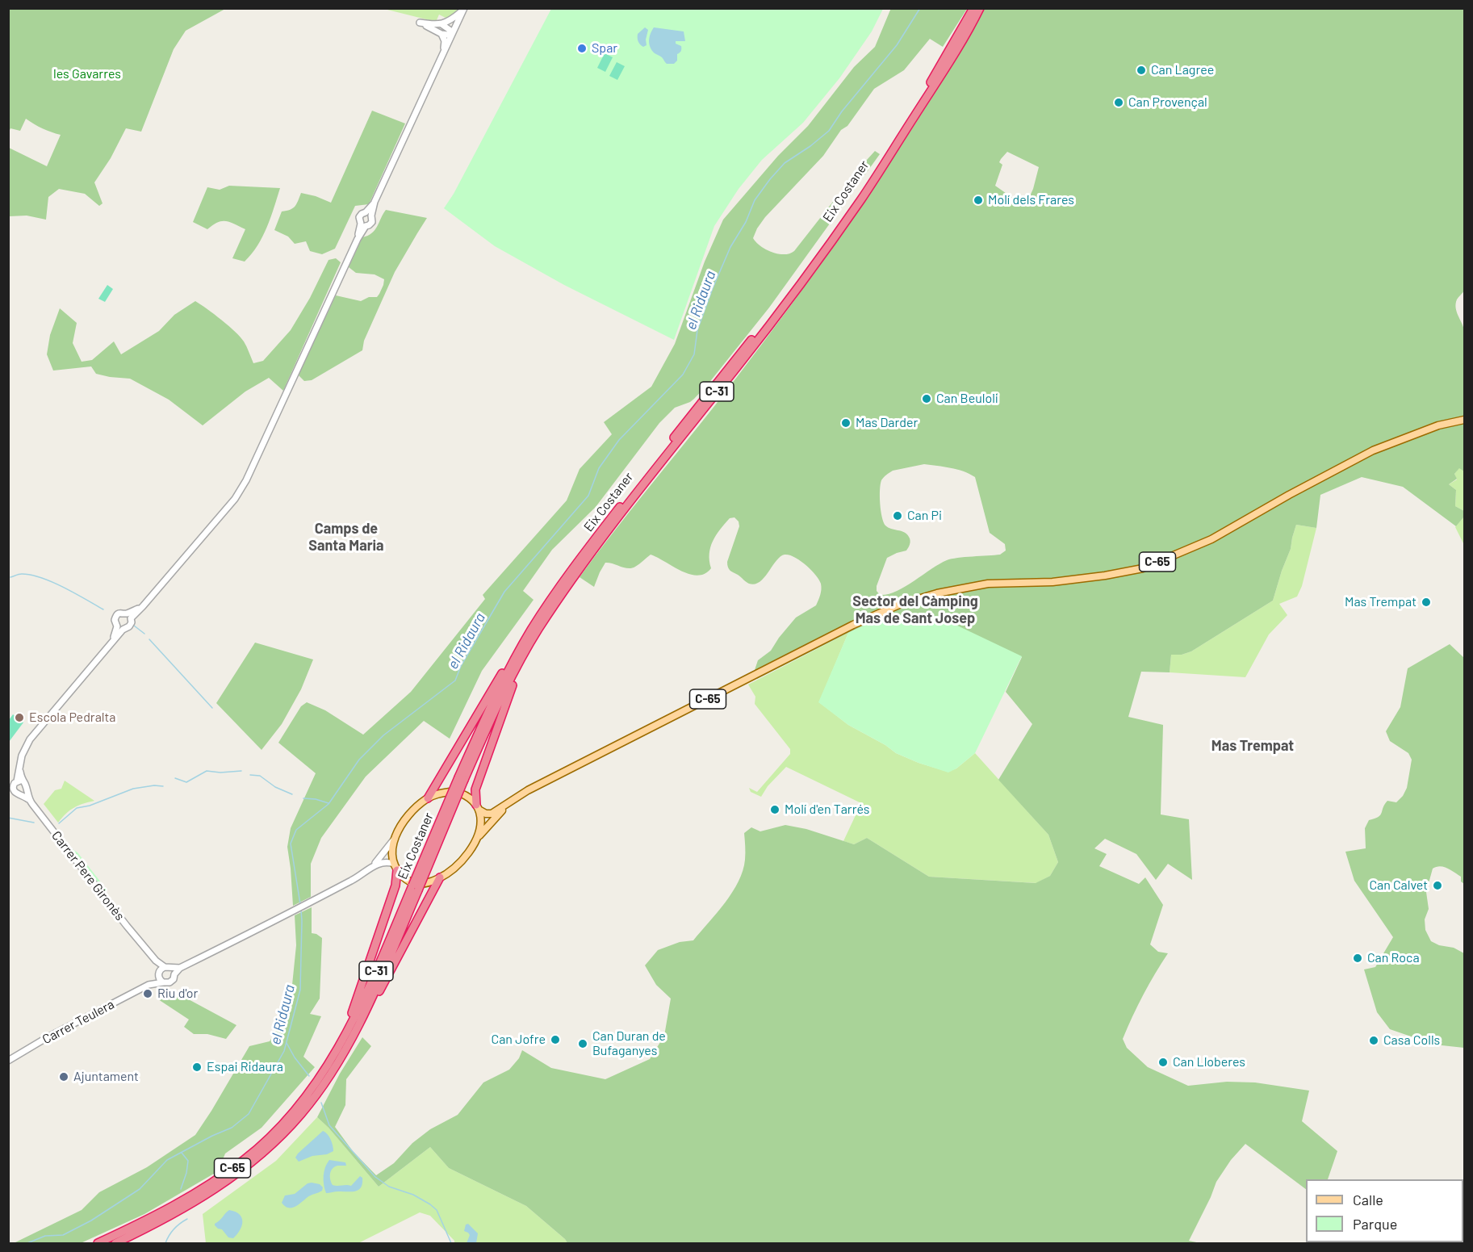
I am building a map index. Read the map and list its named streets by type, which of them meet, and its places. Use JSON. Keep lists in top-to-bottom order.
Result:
{
  "streets": {
    "highway": ["Eix Costaner", "C-31", "C-65"],
    "street": ["Carrer Pere Gironès", "Carrer Teulera"]
  },
  "crossings": [
    ["Eix Costaner", "C-65"],
    ["Carrer Pere Gironès", "Carrer Teulera"]
  ],
  "districts": ["Camps de Santa Maria", "Sector del Càmping Mas de Sant Josep", "Mas Trempat"],
  "water": ["el Ridaura"],
  "parks": ["les Gavarres"],
  "places": [
    "Spar",
    "Can Lagree",
    "Can Provençal",
    "Molí dels Frares",
    "Can Beuloli",
    "Mas Darder",
    "Can Pi",
    "Mas Trempat",
    "Escola Pedralta",
    "Molí d'en Tarrés",
    "Can Calvet",
    "Can Roca",
    "Riu d'or",
    "Can Jofre",
    "Casa Colls",
    "Can Duran de Bufaganyes",
    "Can Lloberes",
    "Espai Ridaura",
    "Ajuntament"
  ],
  "legend": ["Calle", "Parque"]
}
